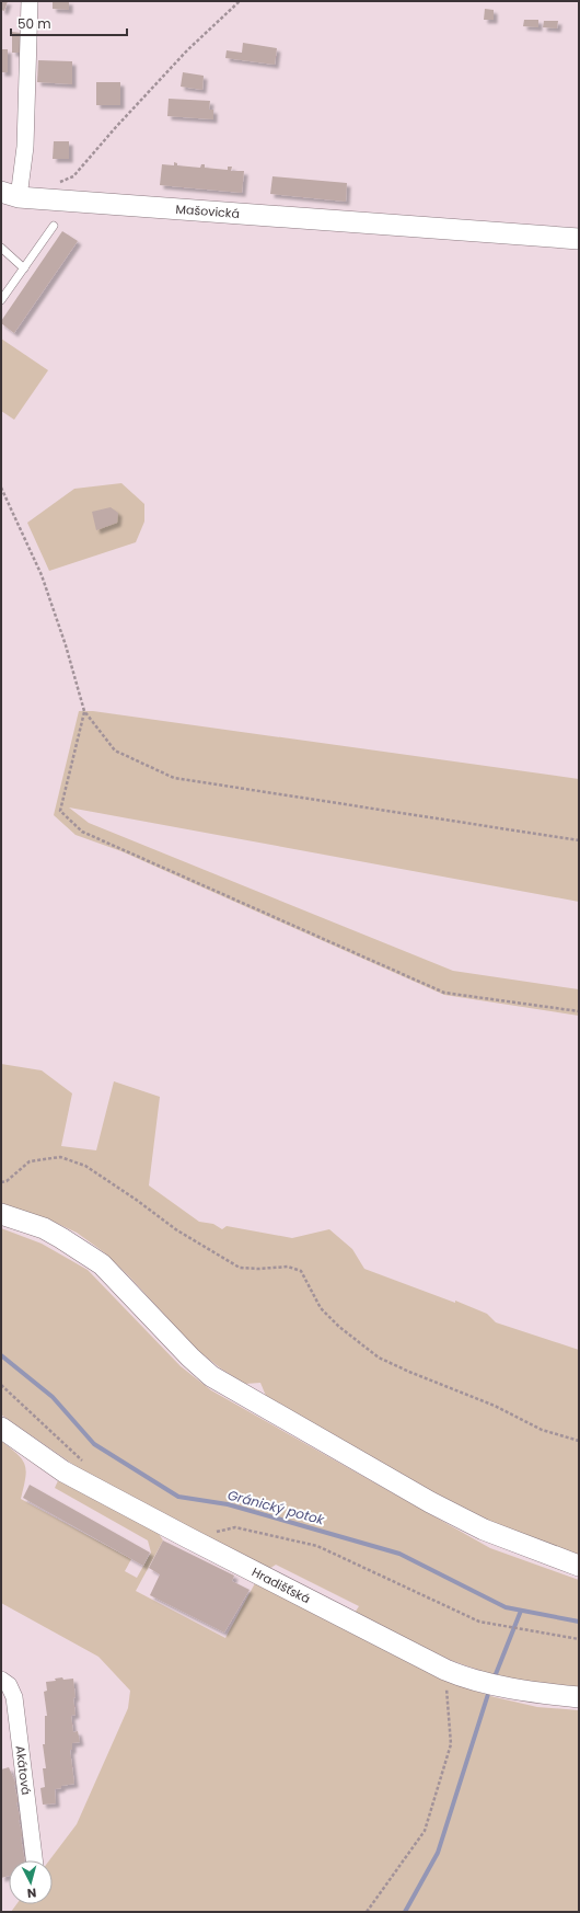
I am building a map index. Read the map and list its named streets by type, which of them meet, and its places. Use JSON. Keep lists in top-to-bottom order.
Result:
{
  "streets": {
    "street": ["Mašovická", "Hradišťská", "Akátová"]
  },
  "water": ["Gránický potok"],
  "scale_bar": "50 m",
  "north": "bottom"
}
